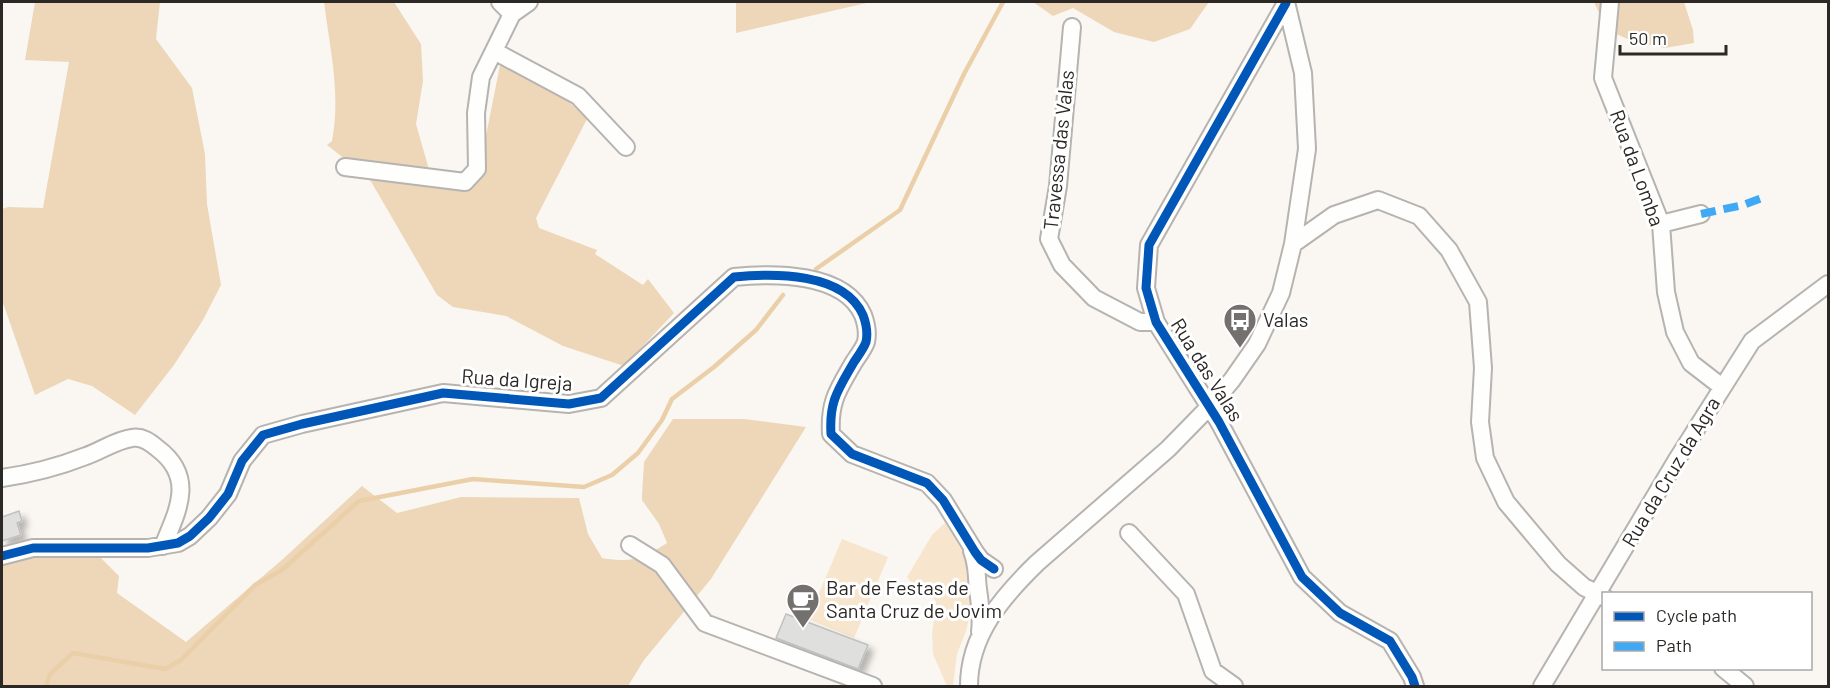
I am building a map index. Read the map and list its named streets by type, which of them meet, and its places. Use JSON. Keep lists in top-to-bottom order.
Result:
{
  "streets": {
    "street": [
      "Travessa das Valas",
      "Rua da Lomba",
      "Rua das Valas",
      "Rua da Igreja",
      "Rua da Cruz da Agra"
    ]
  },
  "crossings": [
    ["Travessa das Valas", "Rua das Valas"],
    ["Rua da Lomba", "Rua da Cruz da Agra"]
  ],
  "places": {
    "bus stop": ["Valas"],
    "cafe": ["Bar de Festas de Santa Cruz de Jovim"]
  },
  "legend": ["Cycle path", "Path"],
  "scale_bar": "50 m"
}
